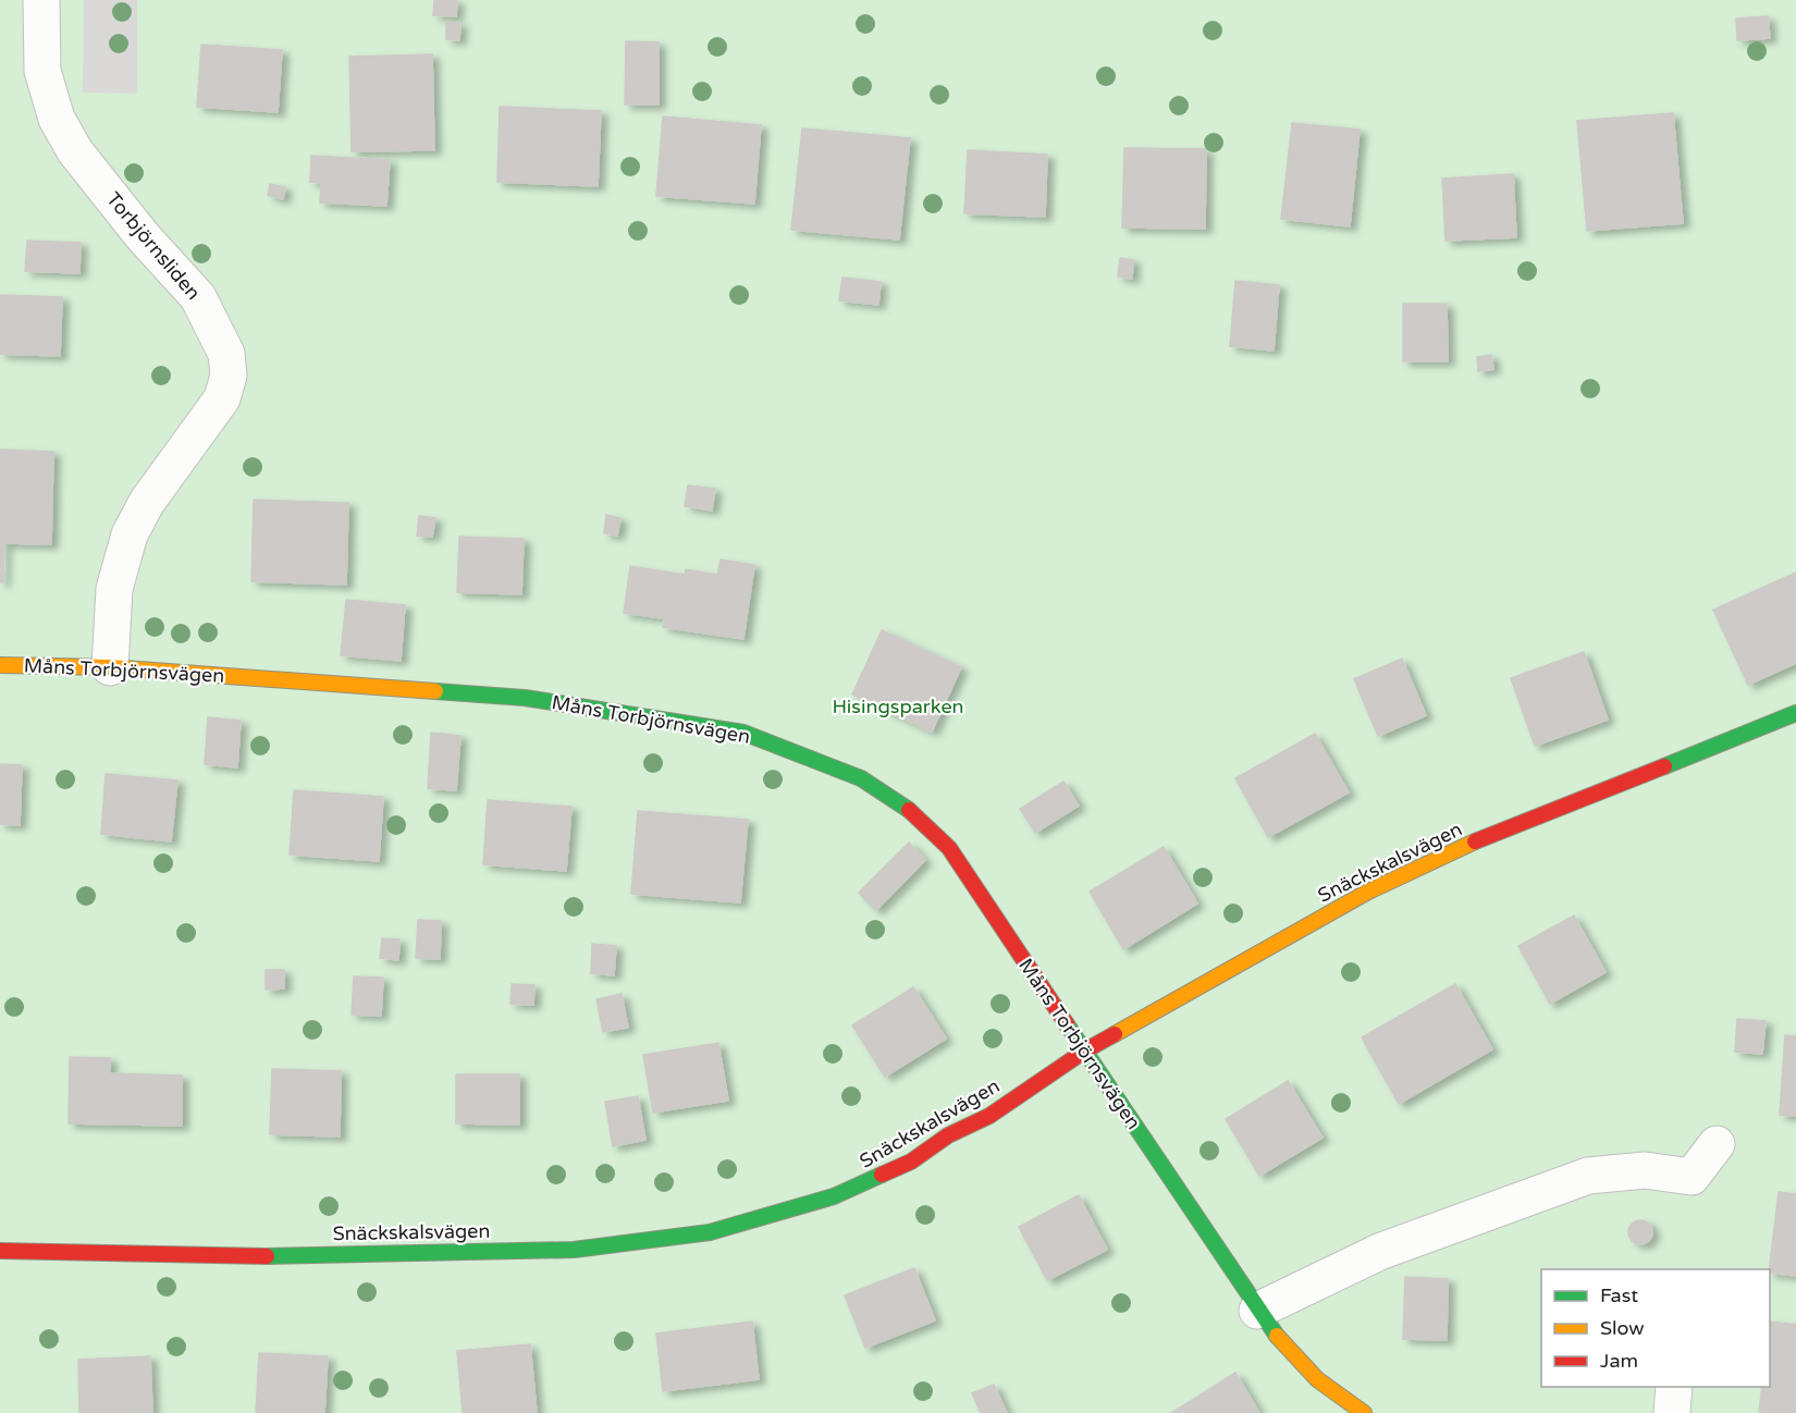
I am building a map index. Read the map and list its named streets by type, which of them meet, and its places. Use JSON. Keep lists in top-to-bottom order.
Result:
{
  "streets": {
    "street": ["Torbjörnsliden", "Måns Torbjörnsvägen", "Snäckskalsvägen"]
  },
  "crossings": [
    ["Torbjörnsliden", "Måns Torbjörnsvägen"],
    ["Måns Torbjörnsvägen", "Snäckskalsvägen"]
  ],
  "parks": ["Hisingsparken"],
  "legend": ["Fast", "Slow", "Jam"]
}
